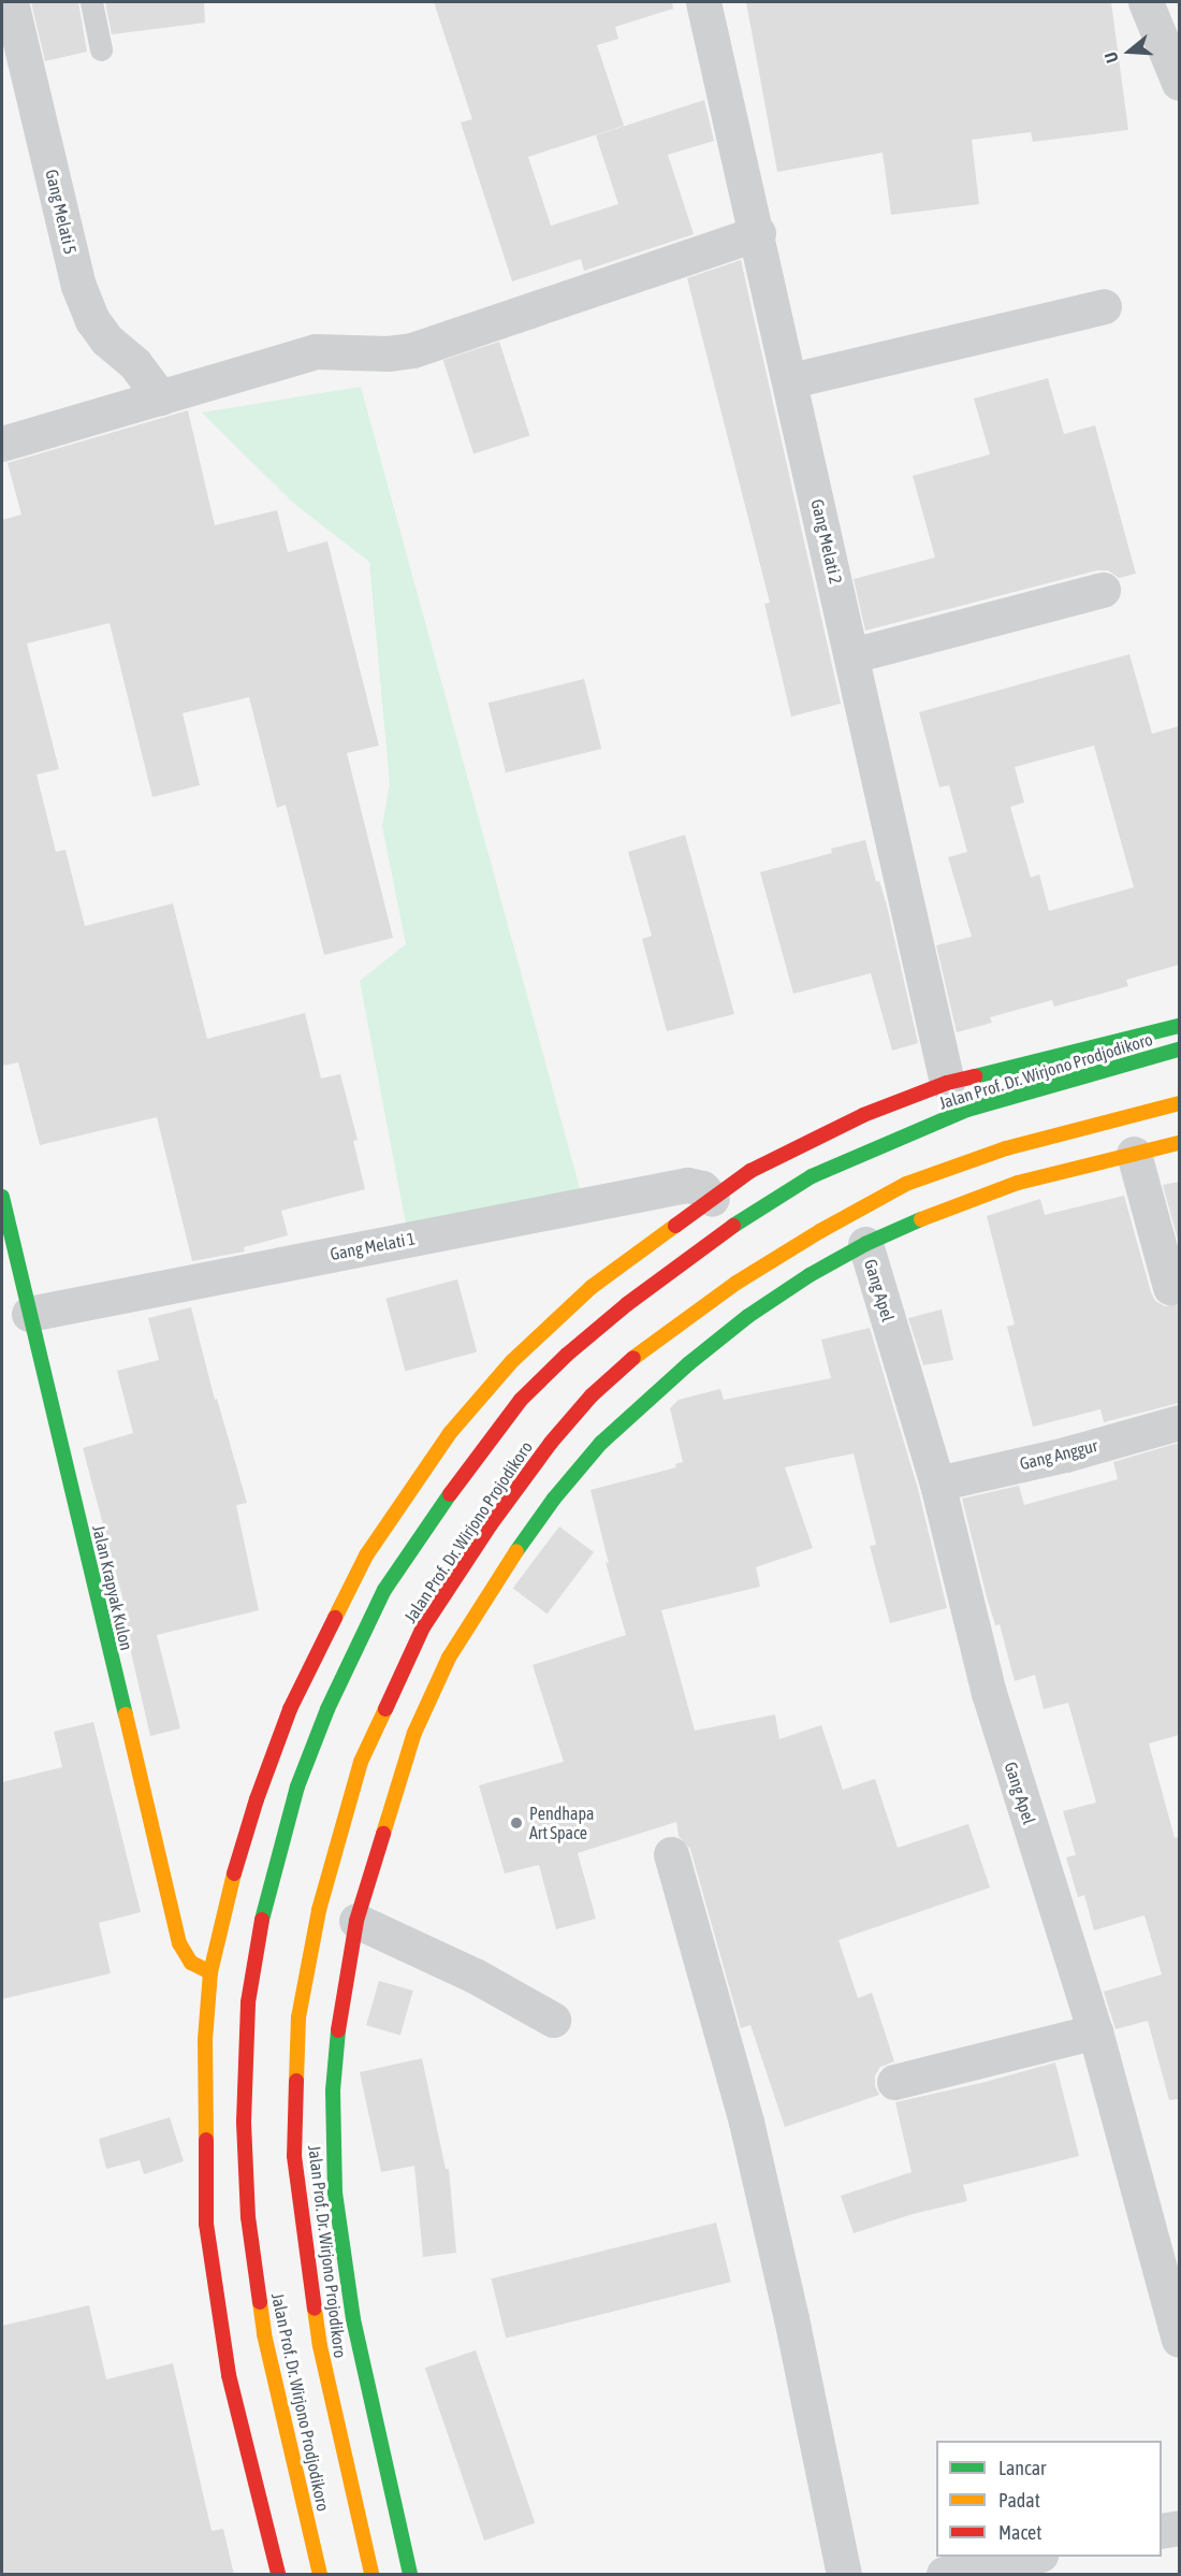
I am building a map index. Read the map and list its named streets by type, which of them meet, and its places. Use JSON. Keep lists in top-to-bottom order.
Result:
{
  "streets": {
    "main road": ["Jalan Prof. Dr. Wirjono Prodjodikoro", "Jalan Prof. Dr. Wirjono Projodikoro", "Jalan Krapyak Kulon"],
    "street": [
      "Gang Melati 5",
      "Gang Melati 2",
      "Gang Melati 1",
      "Gang Apel",
      "Gang Anggur"
    ]
  },
  "crossings": [
    ["Gang Melati 1", "Jalan Krapyak Kulon"],
    ["Gang Apel", "Gang Anggur"]
  ],
  "places": ["Pendhapa Art Space"],
  "legend": ["Lancar", "Padat", "Macet"],
  "north": "left"
}
